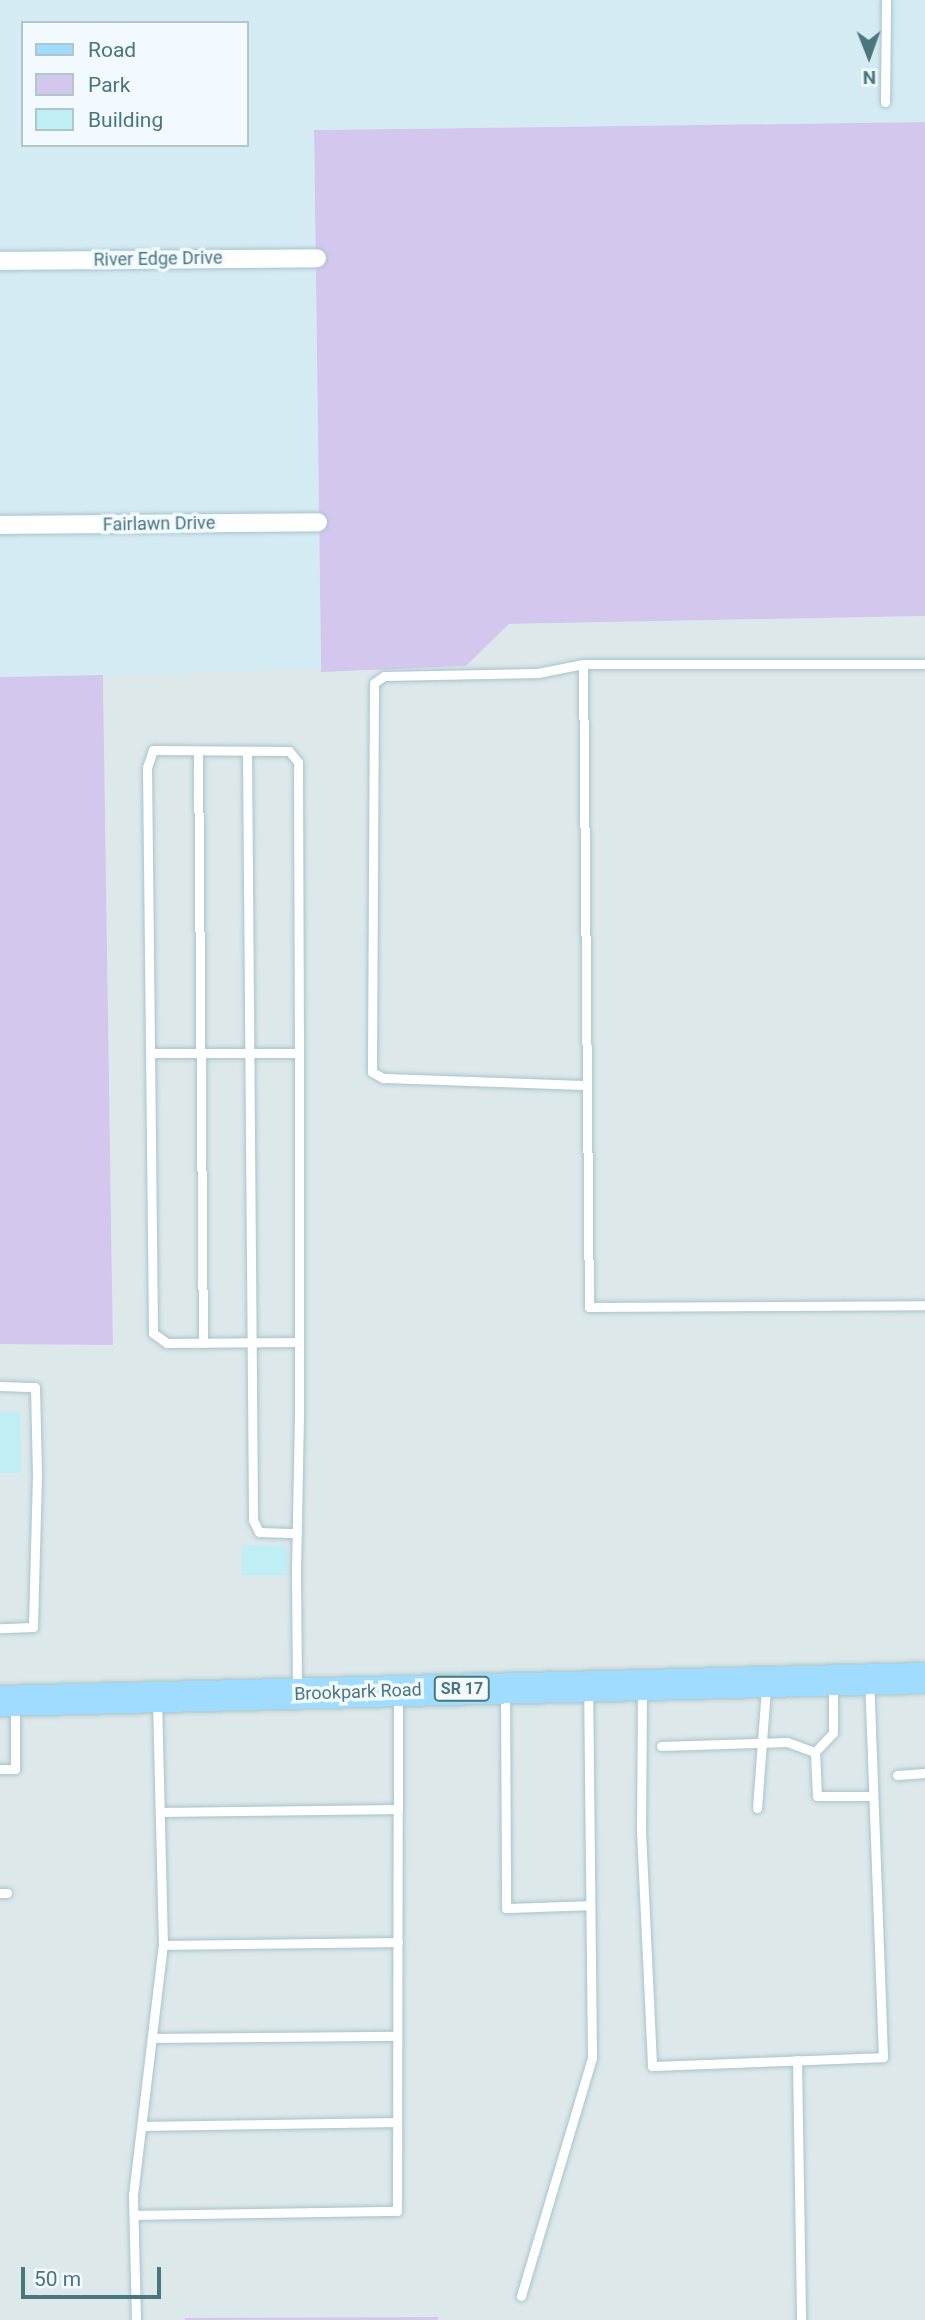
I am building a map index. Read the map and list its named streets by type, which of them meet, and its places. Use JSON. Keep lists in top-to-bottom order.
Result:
{
  "streets": {
    "main road": ["SR 17", "Brookpark Road"],
    "street": ["River Edge Drive", "Fairlawn Drive"]
  },
  "legend": ["Road", "Park", "Building"],
  "scale_bar": "50 m",
  "north": "bottom"
}
